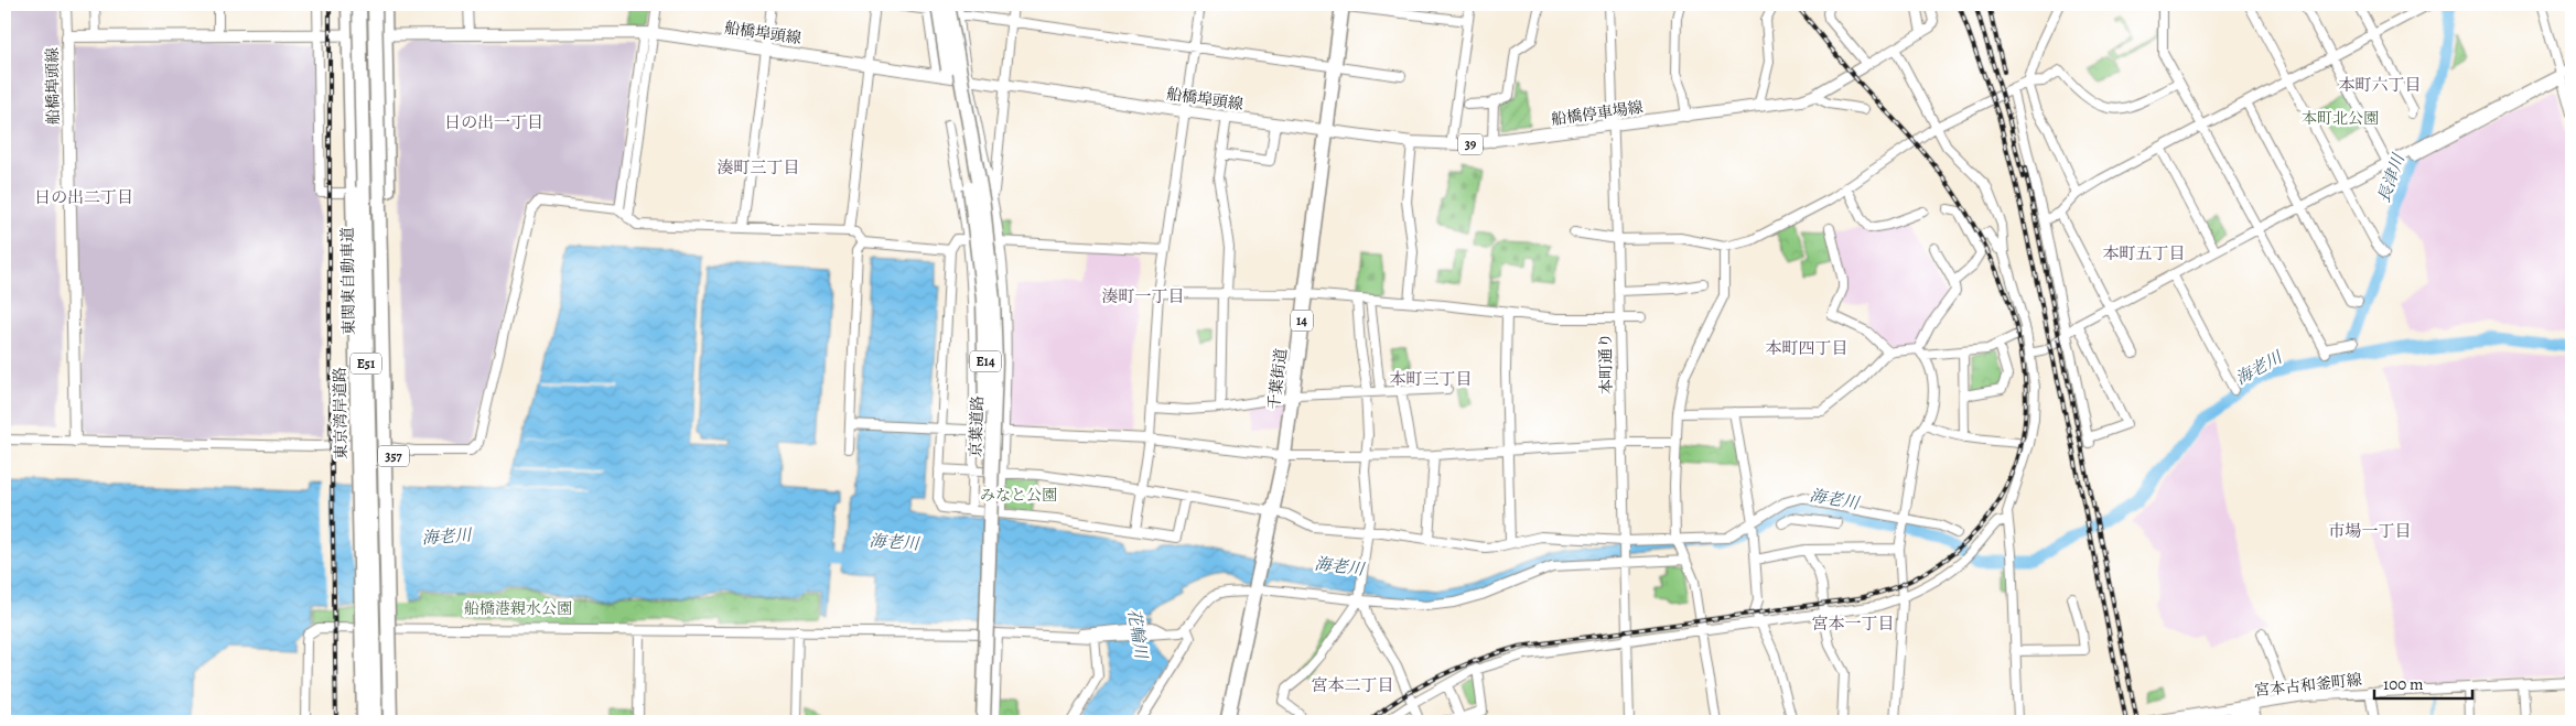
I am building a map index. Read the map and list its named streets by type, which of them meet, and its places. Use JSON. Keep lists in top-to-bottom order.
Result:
{
  "streets": {
    "highway": [
      "東関東自動車道",
      "14",
      "E14",
      "E51",
      "千葉街道",
      "東京湾岸道路",
      "京葉道路",
      "357"
    ],
    "main road": ["船橋埠頭線", "船橋停車場線", "39"],
    "street": ["本町通り", "宮本古和釜町線"]
  },
  "crossings": [
    ["船橋埠頭線", "船橋停車場線"],
    ["船橋埠頭線", "千葉街道"],
    ["船橋埠頭線", "東京湾岸道路"],
    ["船橋埠頭線", "357"],
    ["船橋停車場線", "本町通り"],
    ["船橋停車場線", "千葉街道"]
  ],
  "districts": [
    "本町六丁目",
    "日の出一丁目",
    "湊町三丁目",
    "日の出二丁目",
    "本町五丁目",
    "湊町一丁目",
    "本町四丁目",
    "本町三丁目",
    "市場一丁目",
    "宮本一丁目",
    "宮本二丁目"
  ],
  "water": ["長津川", "海老川", "花輪川"],
  "parks": ["本町北公園", "みなと公園", "船橋港親水公園"],
  "scale_bar": "100 m"
}
